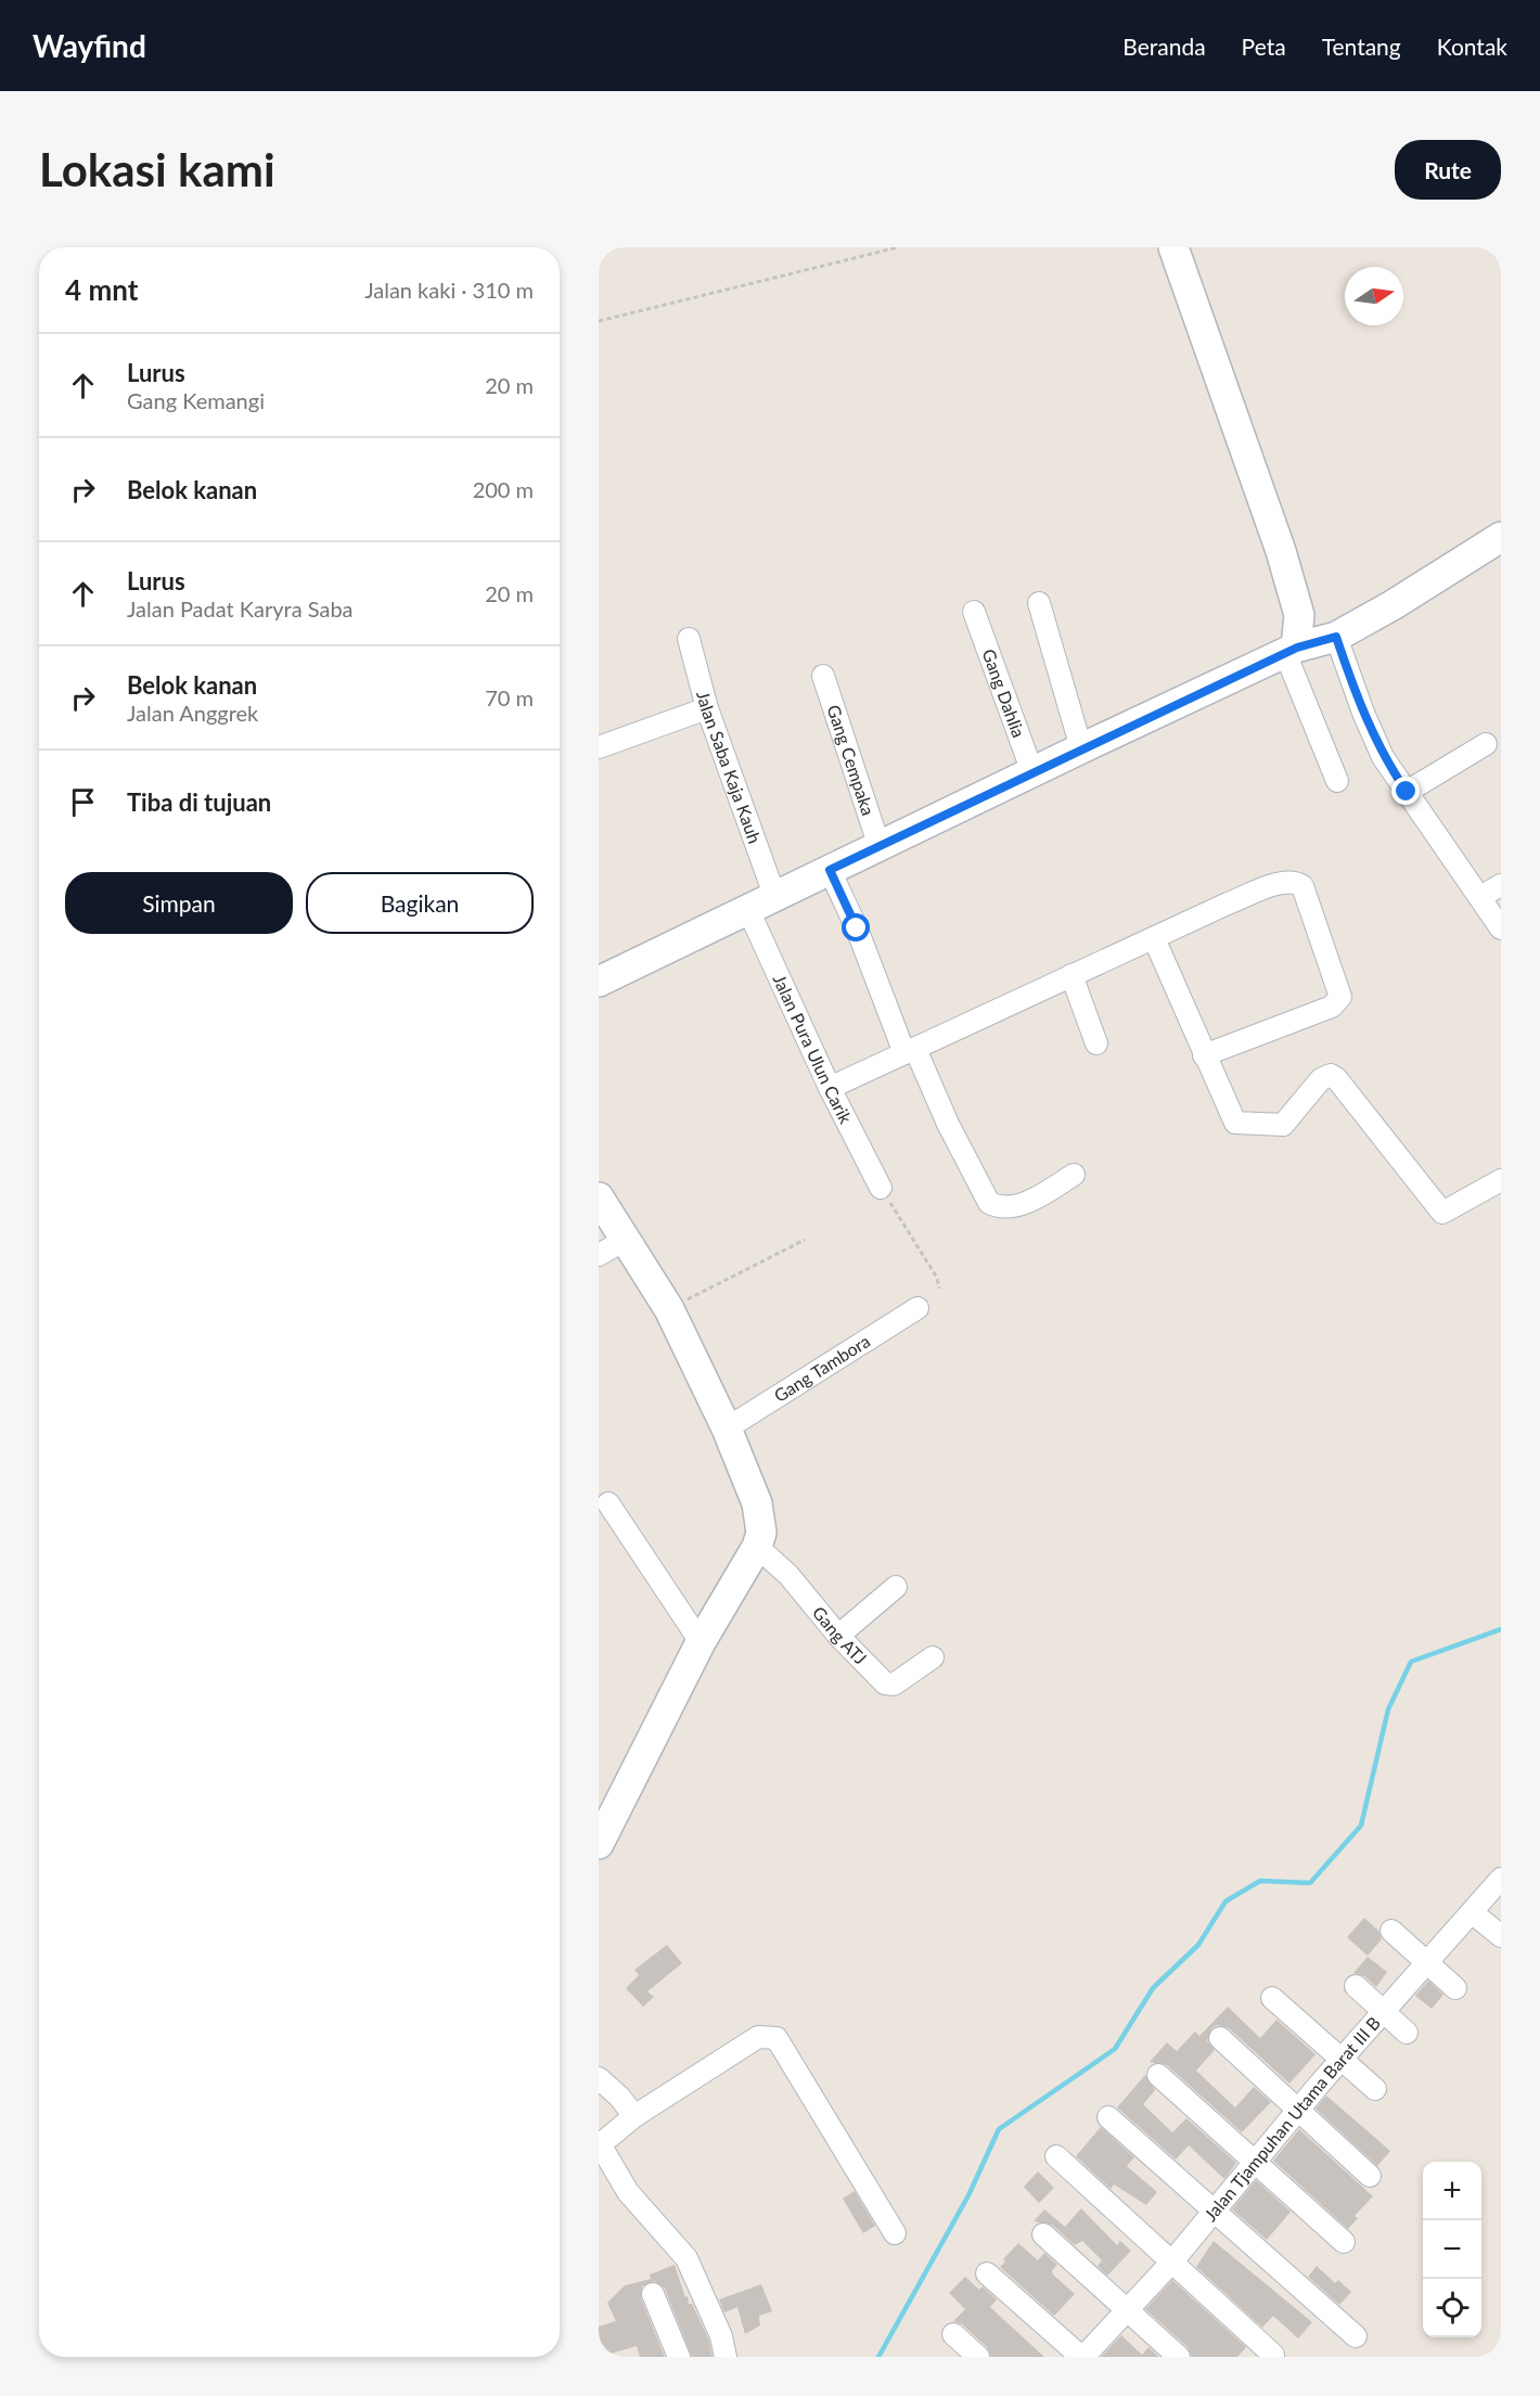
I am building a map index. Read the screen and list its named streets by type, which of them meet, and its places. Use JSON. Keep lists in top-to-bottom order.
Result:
{
  "streets": {
    "street": [
      "Gang Dahlia",
      "Gang Cempaka",
      "Jalan Saba Kaja Kauh",
      "Jalan Pura Ulun Carik",
      "Gang Tambora",
      "Gang ATJ",
      "Jalan Tjampuhan Utama Barat III B"
    ]
  },
  "north": "right",
  "page": {
    "header": "Wayfind",
    "nav": [
      "Beranda",
      "Peta",
      "Tentang",
      "Kontak"
    ],
    "buttons": [
      "Rute",
      ["Simpan", "Bagikan"]
    ],
    "title": "Lokasi kami",
    "heading": ["4 mnt", "Jalan kaki · 310 m"],
    "list": [
      ["Lurus", "Gang Kemangi", "20 m"],
      ["Belok kanan", "200 m"],
      ["Lurus", "Jalan Padat Karyra Saba", "20 m"],
      ["Belok kanan", "Jalan Anggrek", "70 m"],
      "Tiba di tujuan"
    ],
    "map_buttons": ["+", "−"]
  }
}
